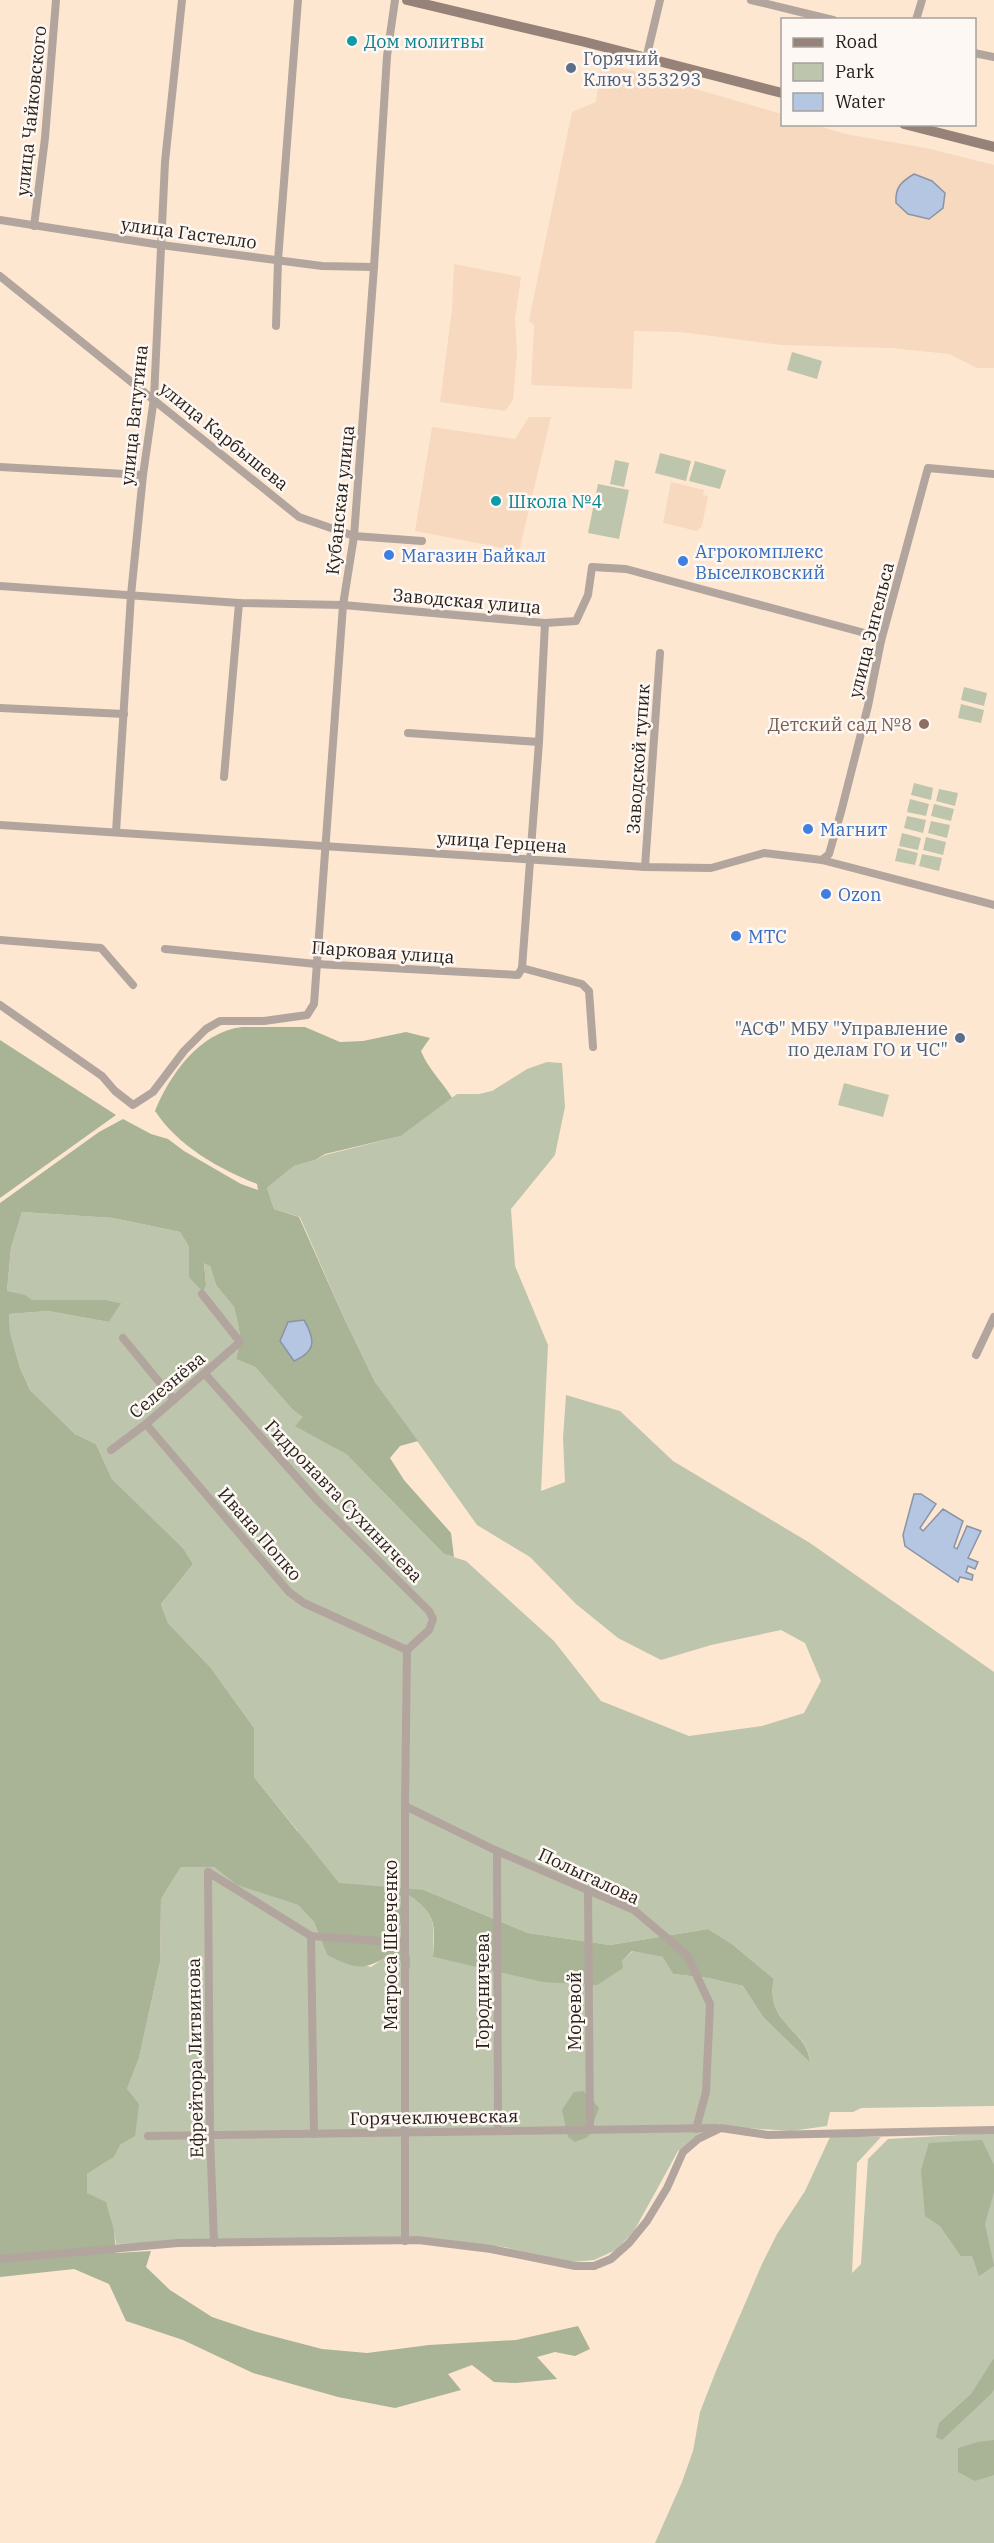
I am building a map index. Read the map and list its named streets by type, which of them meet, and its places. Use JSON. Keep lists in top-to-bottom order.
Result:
{
  "streets": {
    "street": [
      "улица Чайковского",
      "улица Гастелло",
      "улица Ватутина",
      "улица Карбышева",
      "Кубанская улица",
      "Заводская улица",
      "улица Энгельса",
      "Заводской тупик",
      "улица Герцена",
      "Парковая улица",
      "Селезнёва",
      "Гидронавта Сухиничева",
      "Ивана Попко",
      "Полыгалова",
      "Матроса Шевченко",
      "Городничева",
      "Моревой",
      "Ефрейтора Литвинова",
      "Горячеключевская"
    ]
  },
  "crossings": [
    ["улица Чайковского", "улица Гастелло"],
    ["улица Гастелло", "улица Ватутина"],
    ["улица Гастелло", "Кубанская улица"],
    ["улица Ватутина", "улица Карбышева"],
    ["улица Ватутина", "Заводская улица"],
    ["улица Ватутина", "улица Герцена"],
    ["улица Карбышева", "Кубанская улица"],
    ["Кубанская улица", "Заводская улица"],
    ["Кубанская улица", "улица Герцена"],
    ["Кубанская улица", "Парковая улица"],
    ["Заводская улица", "улица Энгельса"],
    ["улица Энгельса", "улица Герцена"],
    ["Заводской тупик", "улица Герцена"],
    ["Селезнёва", "Гидронавта Сухиничева"],
    ["Селезнёва", "Ивана Попко"],
    ["Гидронавта Сухиничева", "Ивана Попко"],
    ["Гидронавта Сухиничева", "Матроса Шевченко"],
    ["Ивана Попко", "Матроса Шевченко"],
    ["Полыгалова", "Матроса Шевченко"],
    ["Полыгалова", "Городничева"],
    ["Полыгалова", "Моревой"],
    ["Полыгалова", "Горячеключевская"],
    ["Матроса Шевченко", "Горячеключевская"],
    ["Городничева", "Горячеключевская"],
    ["Моревой", "Горячеключевская"],
    ["Ефрейтора Литвинова", "Горячеключевская"]
  ],
  "places": [
    "Дом молитвы",
    "Горячий Ключ 353293",
    "Школа №4",
    "Магазин Байкал",
    "Агрокомплекс Выселковский",
    "Детский сад №8",
    "Магнит",
    "Ozon",
    "МТС",
    "\"АСФ\" МБУ \"Управление по делам ГО и ЧС\""
  ],
  "legend": ["Road", "Park", "Water"]
}
